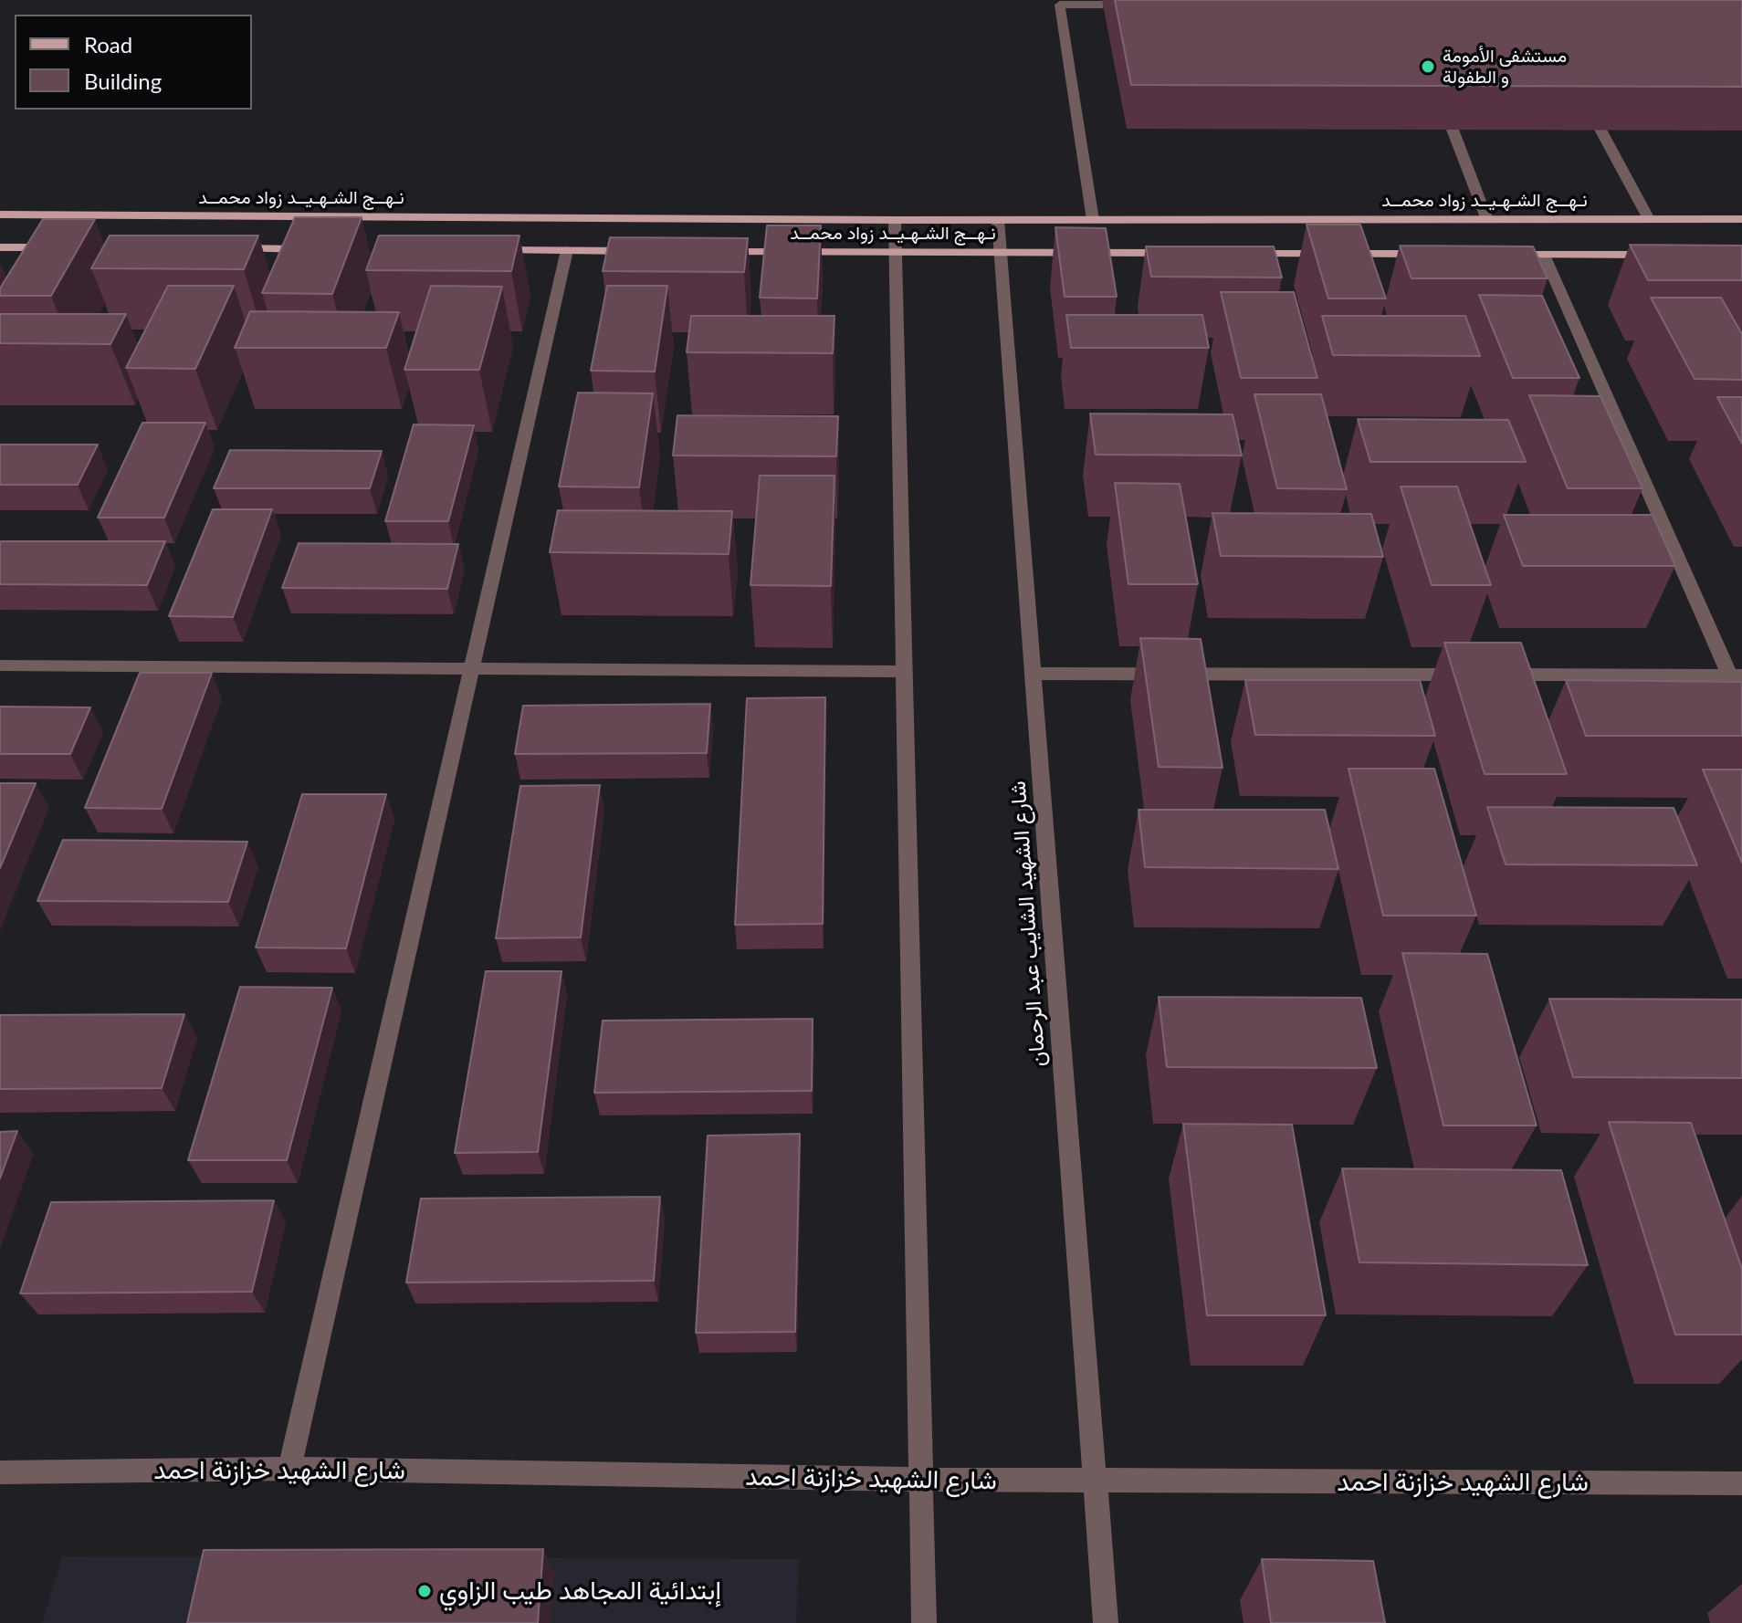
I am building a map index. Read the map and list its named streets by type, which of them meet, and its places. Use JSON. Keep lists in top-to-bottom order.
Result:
{
  "streets": {
    "main road": ["نـهــج الشـهـيــد زواد محمــد"],
    "street": ["شارع الشهيد الشايب عبد الرحمان", "شارع الشهيد خزازنة احمد"]
  },
  "crossings": [
    ["نـهــج الشـهـيــد زواد محمــد", "شارع الشهيد الشايب عبد الرحمان"],
    ["شارع الشهيد الشايب عبد الرحمان", "شارع الشهيد خزازنة احمد"]
  ],
  "places": ["مستشفى الأمومة و الطفولة", "إبتدائية المجاهد طيب الزاوي"],
  "legend": ["Road", "Building"]
}
